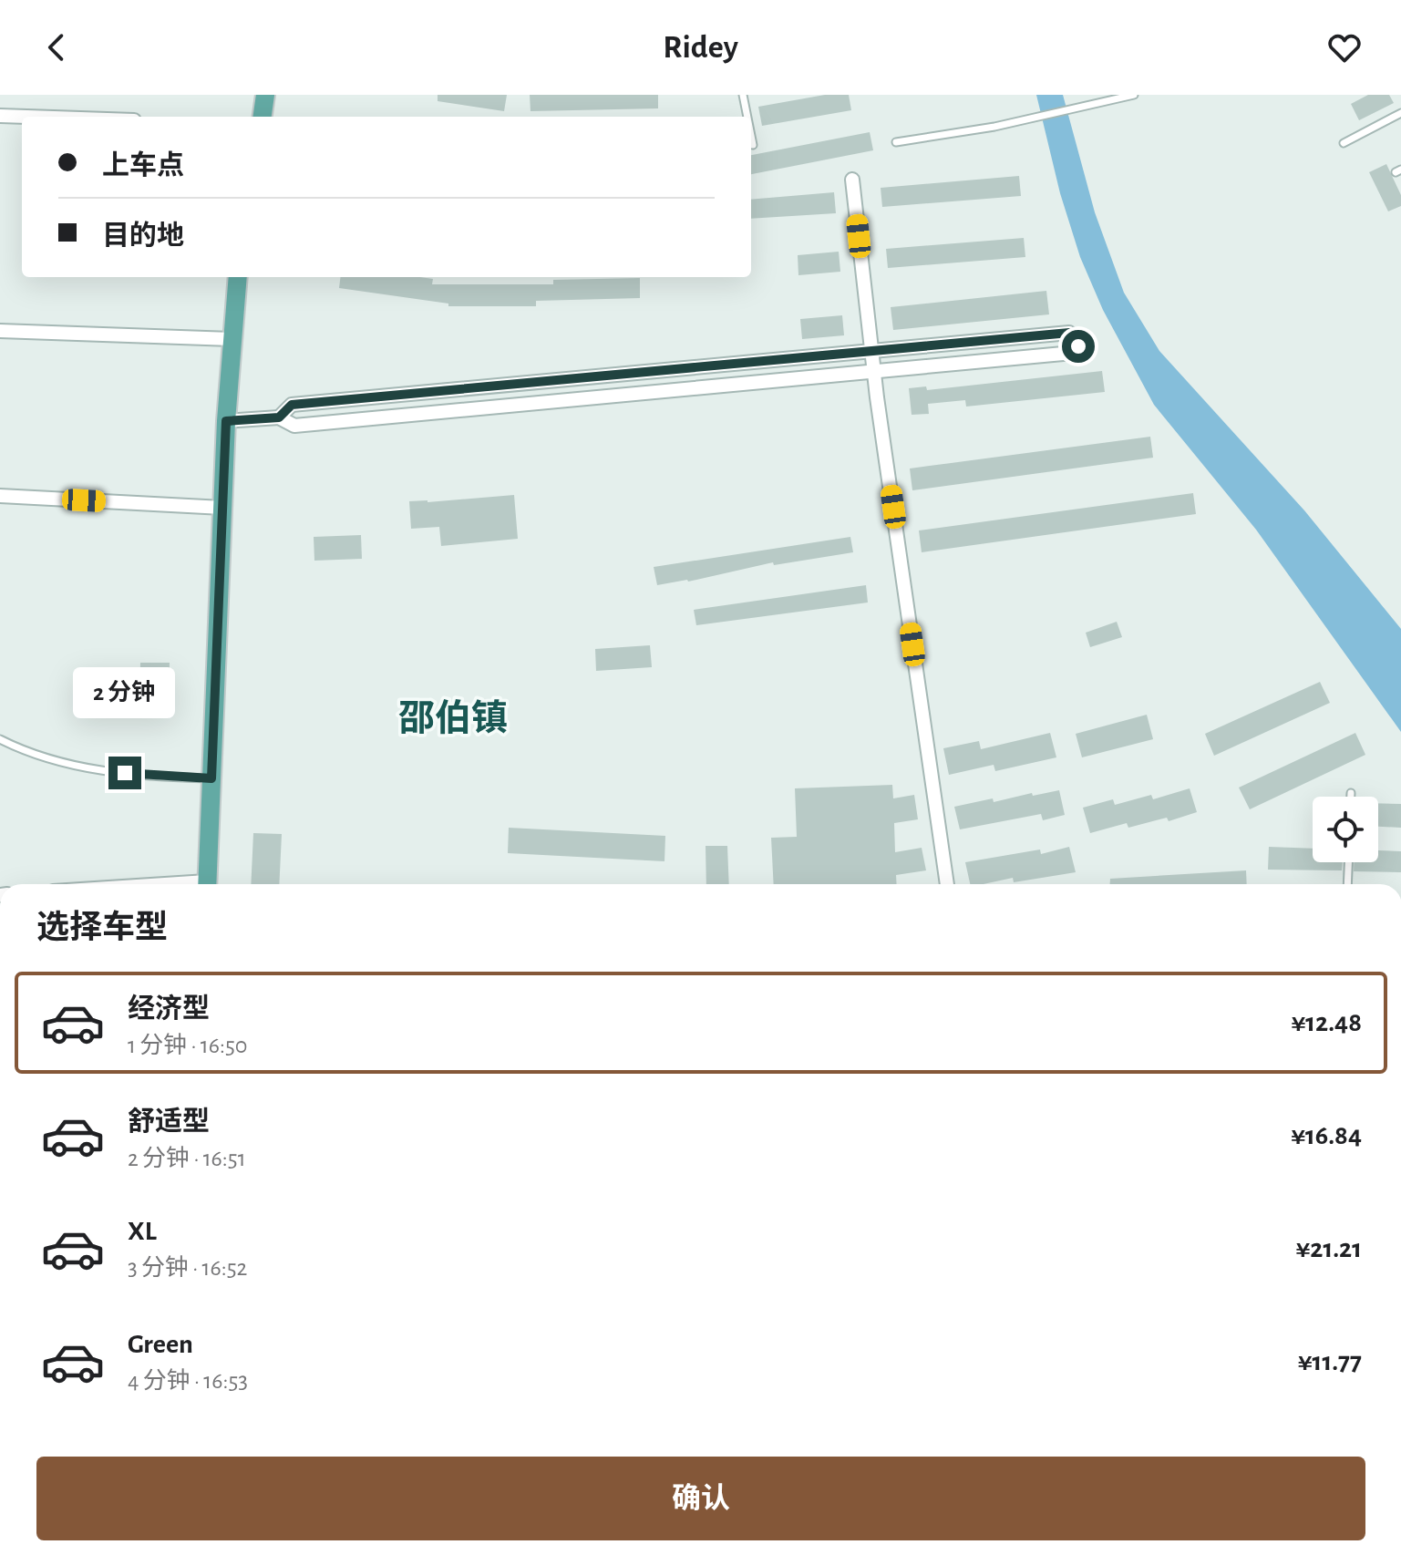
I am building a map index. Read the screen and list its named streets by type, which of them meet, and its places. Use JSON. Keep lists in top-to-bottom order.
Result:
{
  "districts": ["邵伯镇"],
  "page": {
    "header": "Ridey",
    "banner": ["上车点", "目的地"],
    "bubble": "2 分钟",
    "heading": "选择车型",
    "list": [
      {
        "name": "经济型",
        "note": "1 分钟 · 16:50",
        "value": "¥12.48"
      },
      {
        "name": "舒适型",
        "note": "2 分钟 · 16:51",
        "value": "¥16.84"
      },
      {
        "name": "XL",
        "note": "3 分钟 · 16:52",
        "value": "¥21.21"
      },
      {
        "name": "Green",
        "note": "4 分钟 · 16:53",
        "value": "¥11.77"
      }
    ],
    "buttons": "确认"
  }
}
